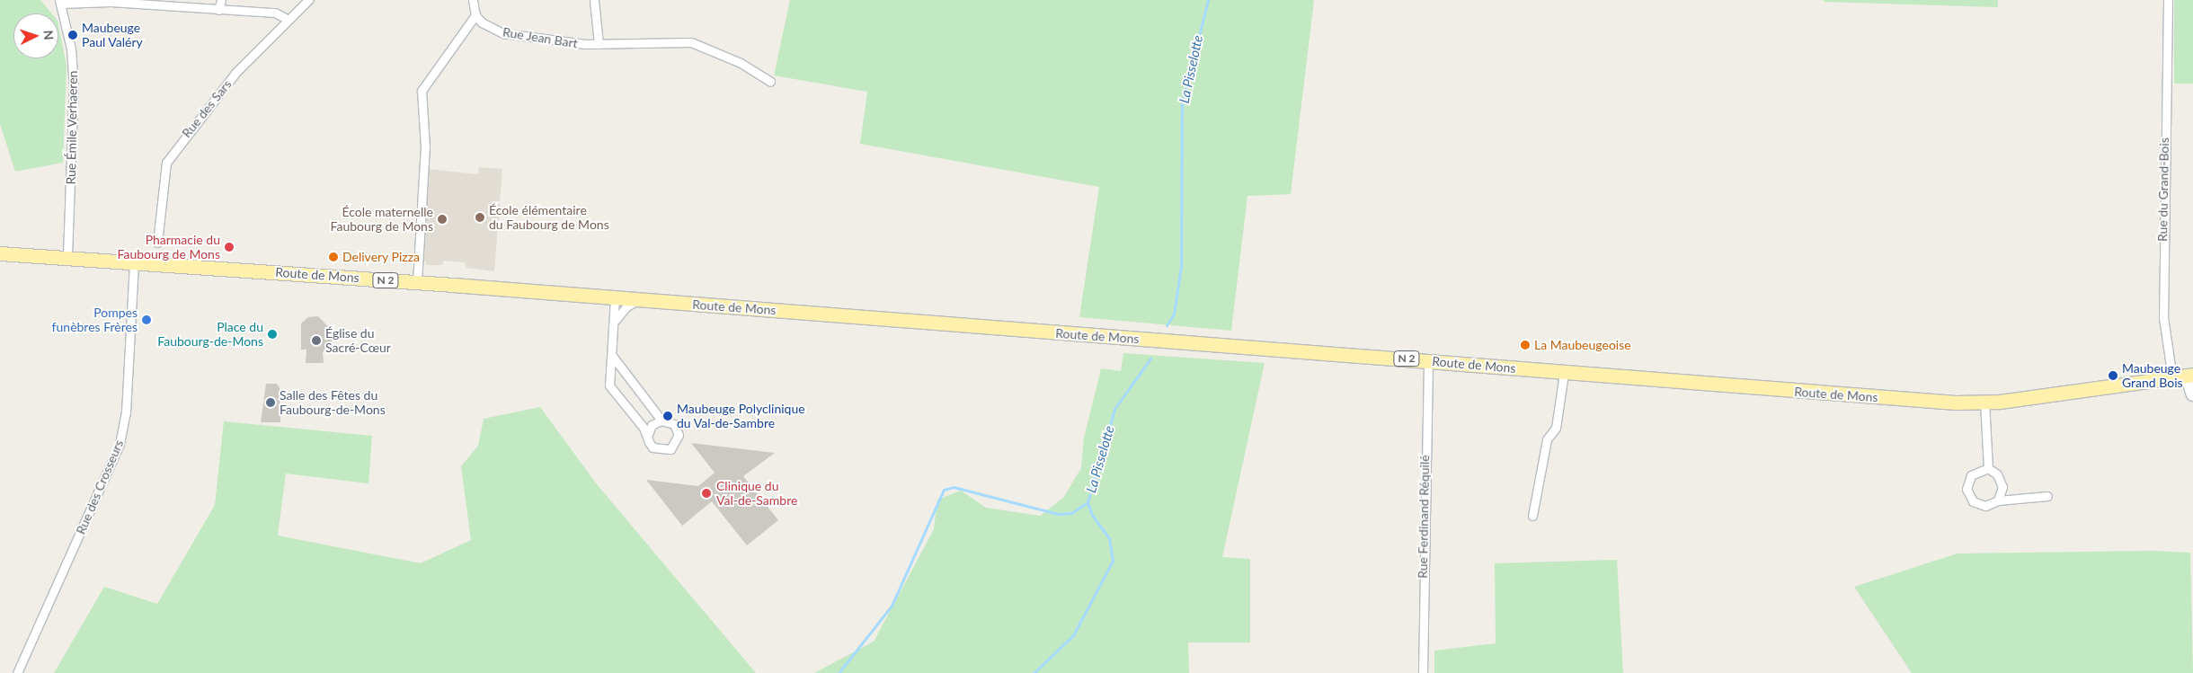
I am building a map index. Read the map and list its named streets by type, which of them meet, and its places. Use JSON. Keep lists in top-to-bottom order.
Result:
{
  "streets": {
    "main road": ["Route de Mons", "N 2"],
    "street": [
      "Rue Jean Bart",
      "Rue des Sars",
      "Rue Émile Verhaeren",
      "Rue du Grand-Bois",
      "Rue des Crosseurs",
      "Rue Ferdinand Réquilé"
    ]
  },
  "crossings": [
    ["Rue Émile Verhaeren", "Route de Mons"],
    ["Rue du Grand-Bois", "Route de Mons"],
    ["Route de Mons", "Rue des Crosseurs"],
    ["Route de Mons", "Rue Ferdinand Réquilé"]
  ],
  "water": ["La Pisselotte"],
  "places": [
    "Maubeuge Paul Valéry",
    "École élémentaire du Faubourg de Mons",
    "École maternelle Faubourg de Mons",
    "Pharmacie du Faubourg de Mons",
    "Delivery Pizza",
    "Pompes funèbres Frères",
    "Place du Faubourg-de-Mons",
    "Église du Sacré-Cœur",
    "La Maubeugeoise",
    "Maubeuge Grand Bois",
    "Salle des Fêtes du Faubourg-de-Mons",
    "Maubeuge Polyclinique du Val-de-Sambre",
    "Clinique du Val-de-Sambre"
  ],
  "north": "right"
}
